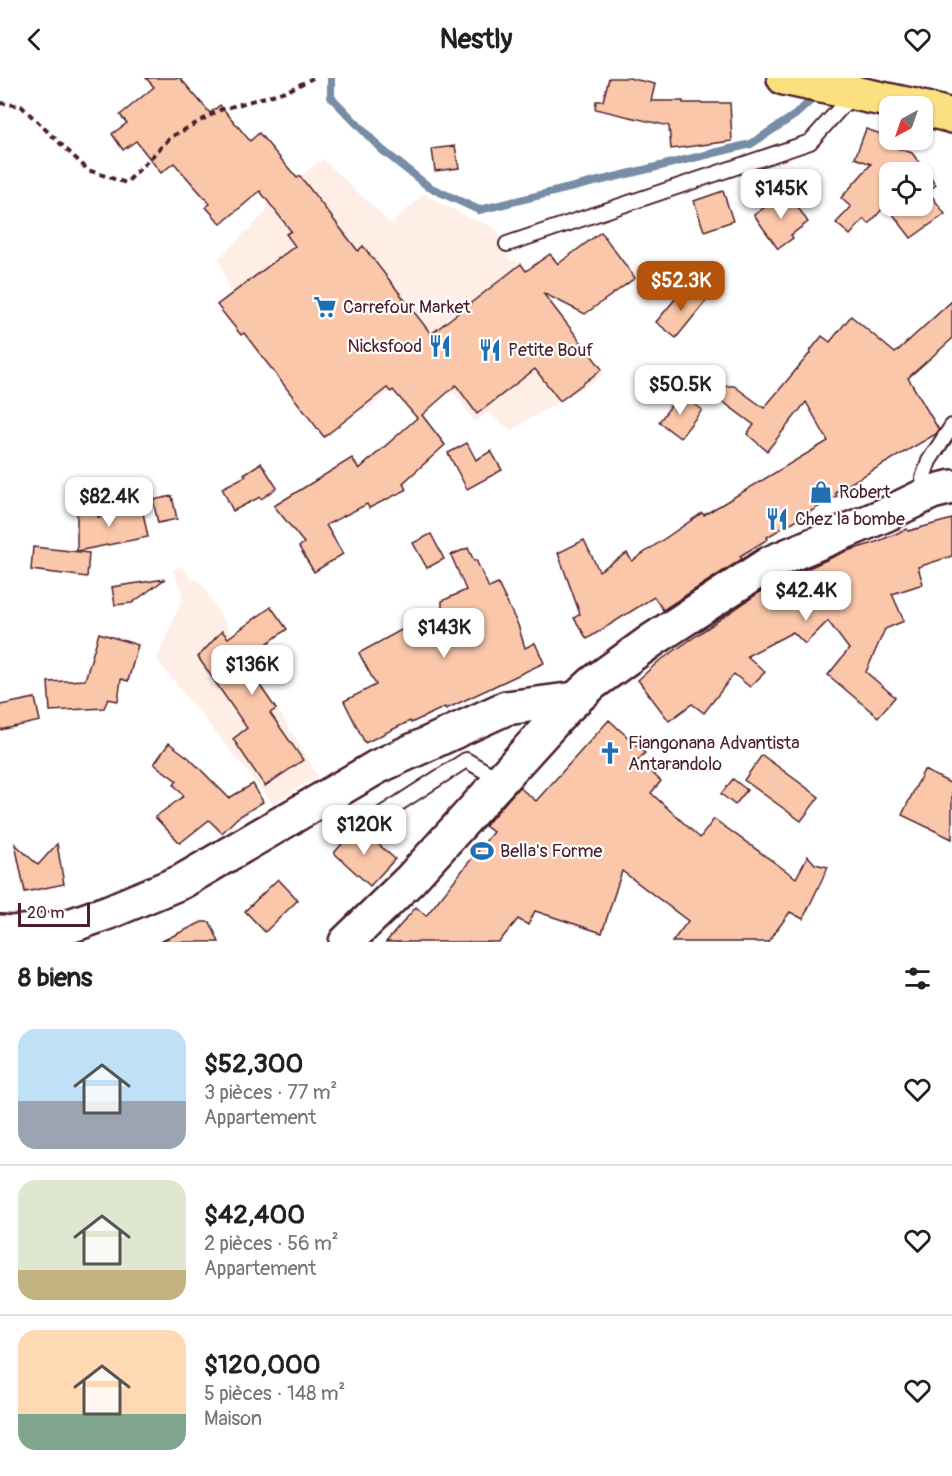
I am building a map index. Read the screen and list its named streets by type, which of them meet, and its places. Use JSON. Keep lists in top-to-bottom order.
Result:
{
  "places": {
    "supermarket": ["Carrefour Market"],
    "restaurant": ["Nicksfood", "Petite Bouf", "Chez la bombe"],
    "shop": ["Robert"],
    "church": ["Fiangonana Advantista Antarandolo"],
    "sports": ["Bella's Forme"]
  },
  "scale_bar": "20 m",
  "north": "bottom left",
  "page": {
    "header": "Nestly",
    "price": [
      "$145K",
      "$52.3K",
      "$50.5K",
      "$82.4K",
      "$42.4K",
      "$143K",
      "$136K",
      "$120K"
    ],
    "scale": "20 m",
    "heading": "8 biens",
    "list": [
      {
        "name": "$52,300",
        "note": "3 pièces · 77 m² · Appartement"
      },
      {
        "name": "$42,400",
        "note": "2 pièces · 56 m² · Appartement"
      },
      {
        "name": "$120,000",
        "note": "5 pièces · 148 m² · Maison"
      }
    ]
  }
}
